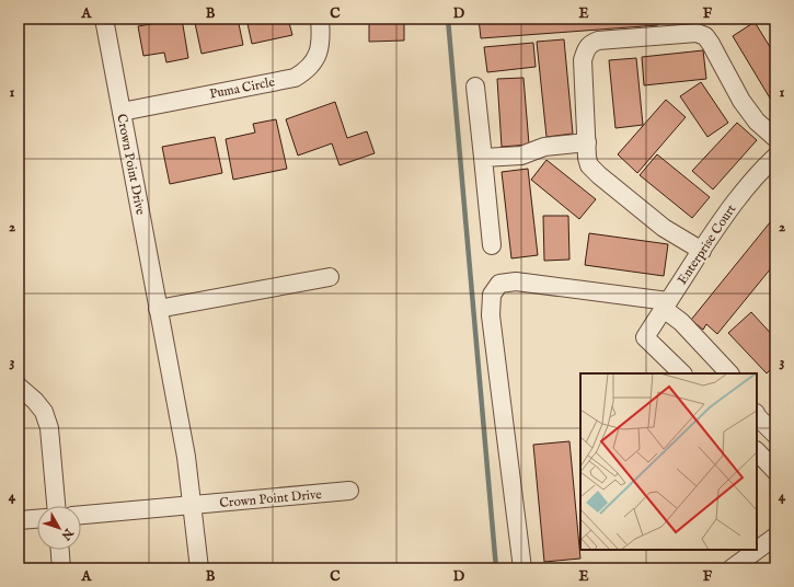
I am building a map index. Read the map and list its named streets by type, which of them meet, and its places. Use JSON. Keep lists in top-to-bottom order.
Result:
{
  "streets": {
    "street": ["Puma Circle", "Crown Point Drive", "Enterprise Court"]
  },
  "crossings": [
    ["Puma Circle", "Crown Point Drive"]
  ],
  "north": "bottom right",
  "grid": {
    "columns": [
      "A",
      "B",
      "C",
      "D",
      "E",
      "F"
    ],
    "rows": [
      "1",
      "2",
      "3",
      "4"
    ]
  }
}
